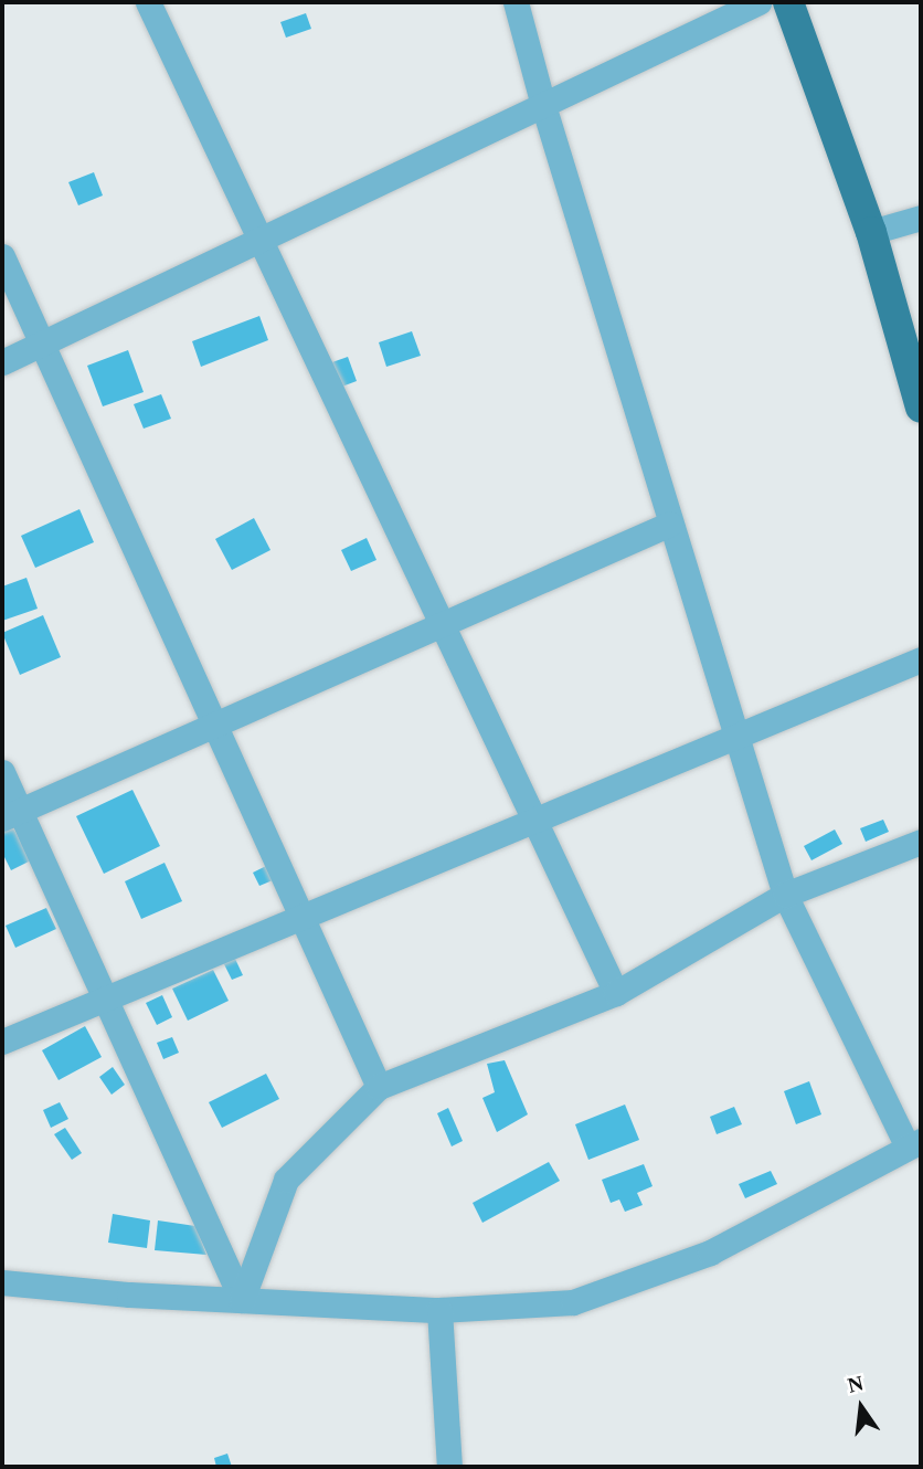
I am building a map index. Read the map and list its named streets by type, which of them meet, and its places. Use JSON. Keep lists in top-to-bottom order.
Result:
{
  "north": "top"
}
